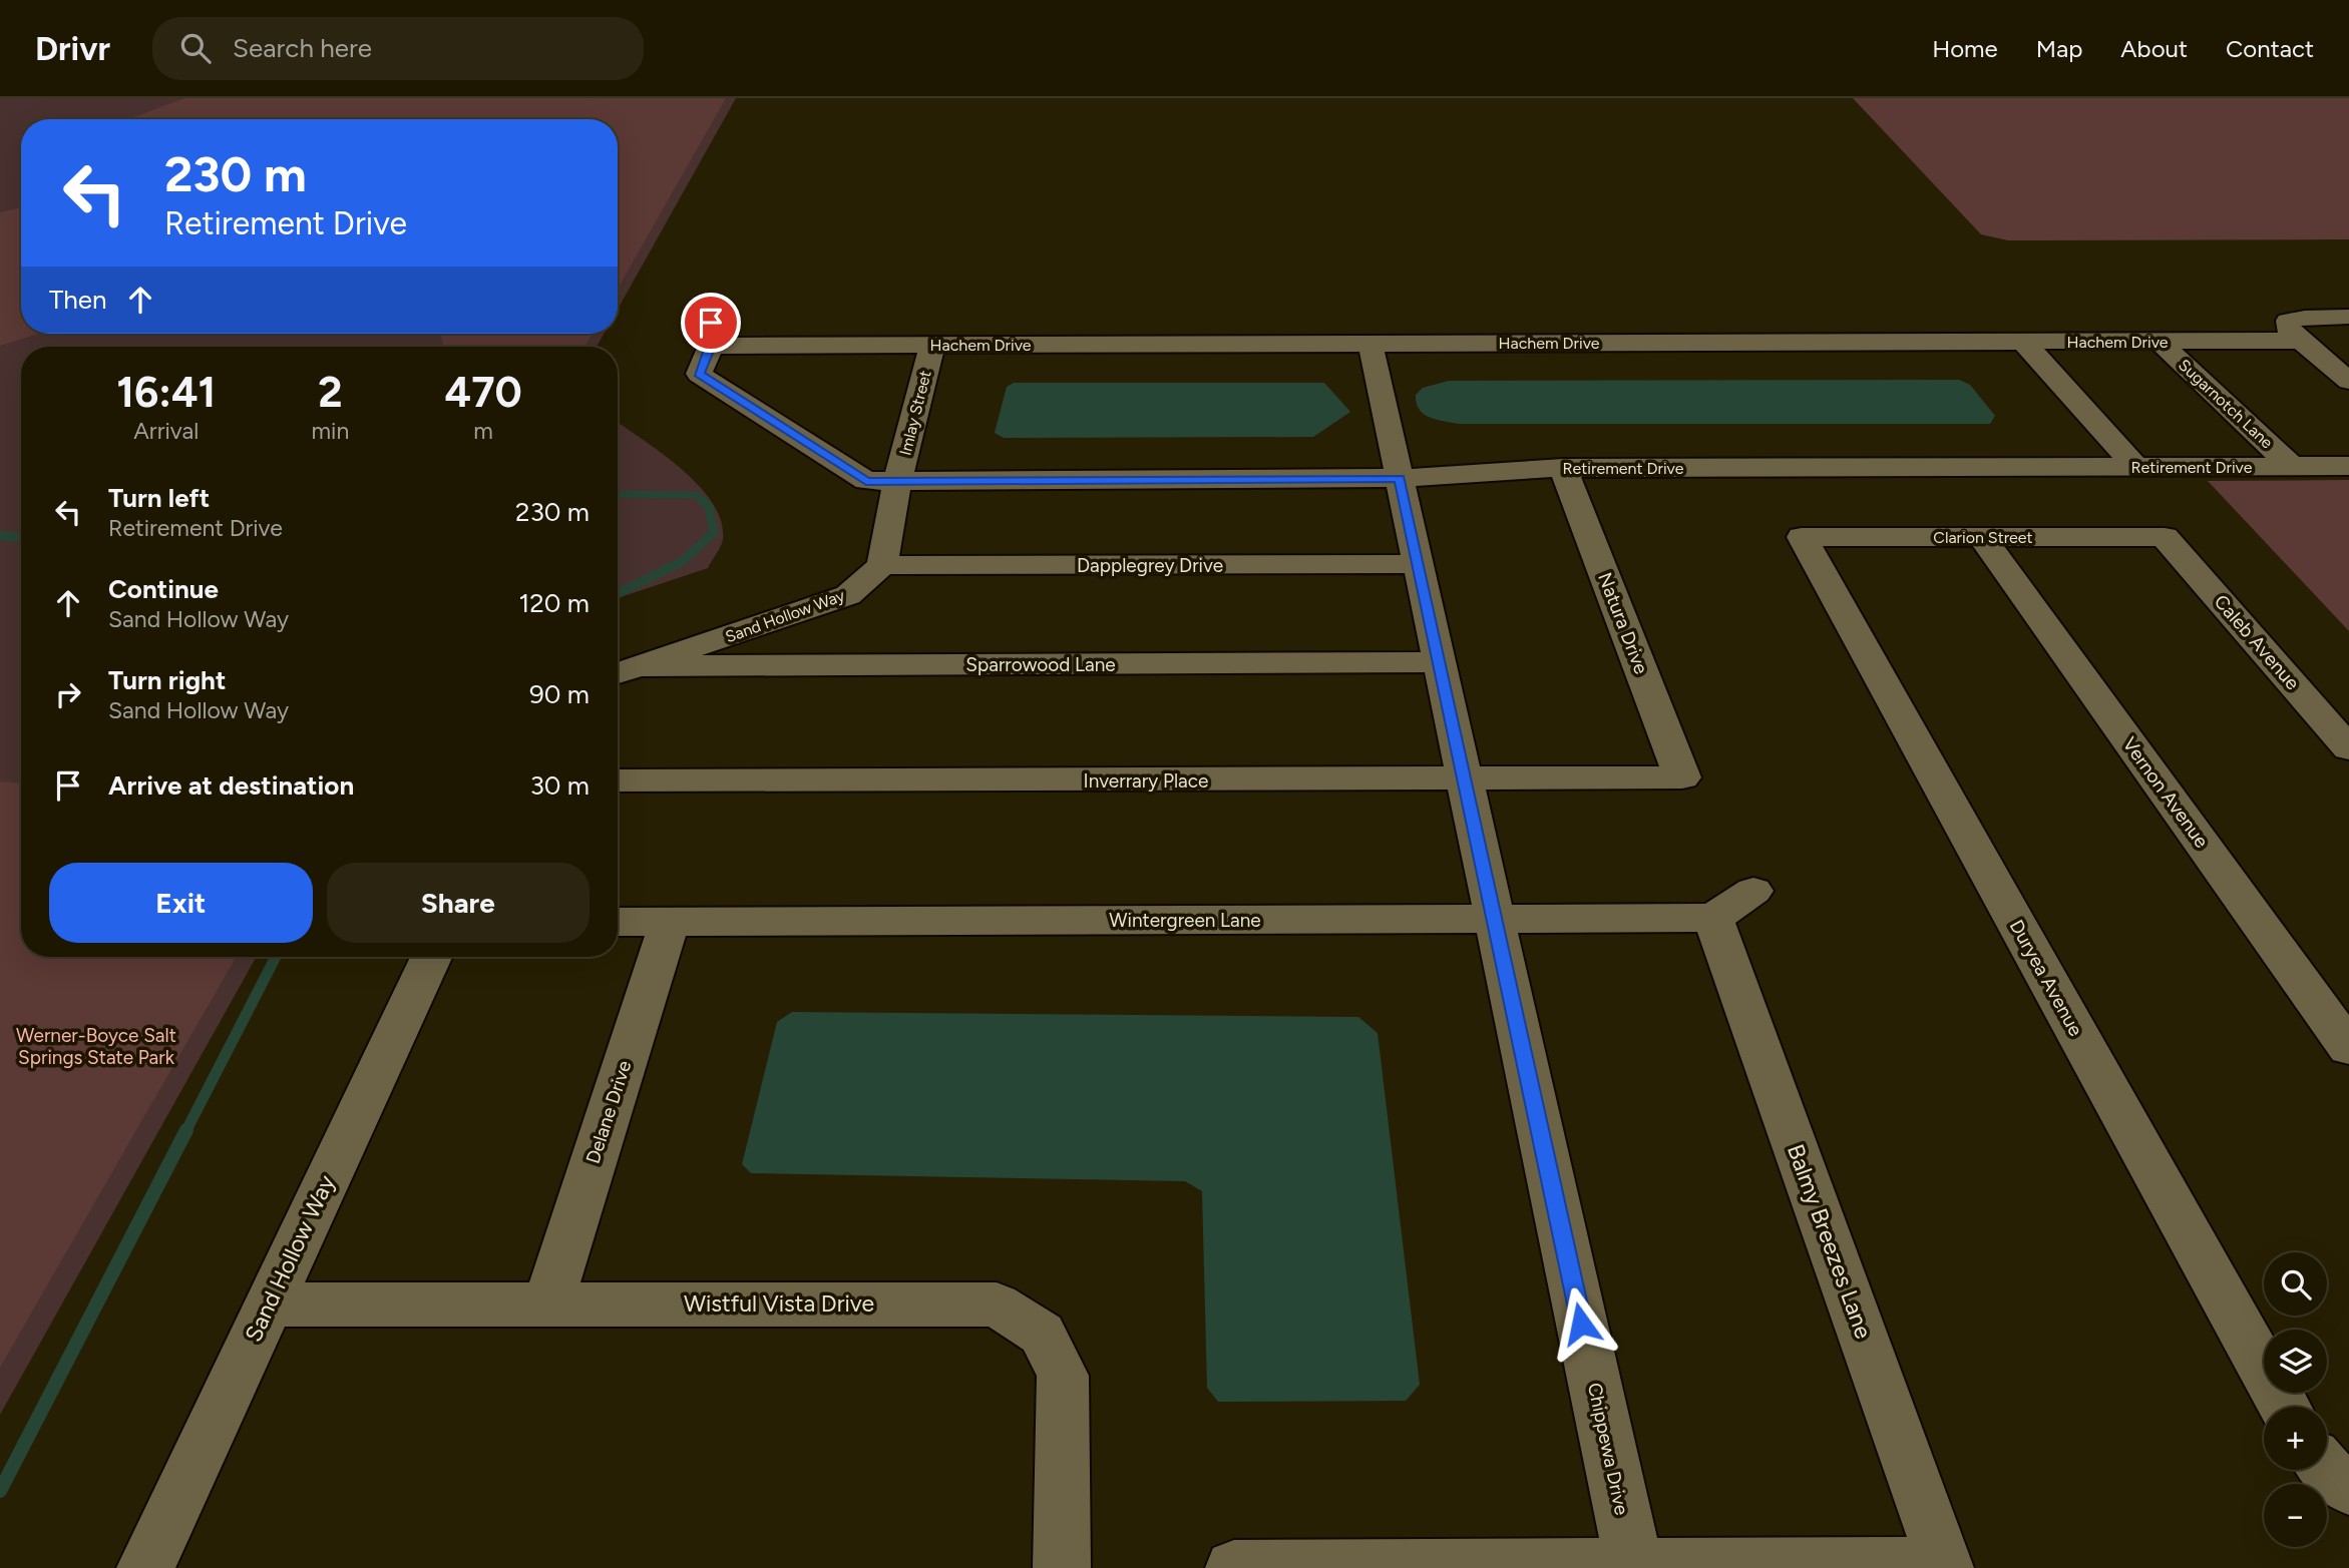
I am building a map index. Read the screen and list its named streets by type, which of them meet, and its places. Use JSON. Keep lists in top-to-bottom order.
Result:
{
  "streets": {
    "street": [
      "Hachem Drive",
      "Sugarnotch Lane",
      "Imlay Street",
      "Retirement Drive",
      "Clarion Street",
      "Dapplegrey Drive",
      "Sand Hollow Way",
      "Natura Drive",
      "Caleb Avenue",
      "Sparrowood Lane",
      "Inverrary Place",
      "Vernon Avenue",
      "Wintergreen Lane",
      "Duryea Avenue",
      "Delane Drive",
      "Balmy Breezes Lane",
      "Wistful Vista Drive",
      "Chippewa Drive"
    ]
  },
  "crossings": [
    ["Hachem Drive", "Sugarnotch Lane"],
    ["Hachem Drive", "Imlay Street"],
    ["Hachem Drive", "Retirement Drive"],
    ["Hachem Drive", "Chippewa Drive"],
    ["Sugarnotch Lane", "Retirement Drive"],
    ["Imlay Street", "Retirement Drive"],
    ["Retirement Drive", "Natura Drive"],
    ["Retirement Drive", "Chippewa Drive"],
    ["Clarion Street", "Caleb Avenue"],
    ["Clarion Street", "Vernon Avenue"],
    ["Clarion Street", "Duryea Avenue"],
    ["Dapplegrey Drive", "Sand Hollow Way"],
    ["Dapplegrey Drive", "Chippewa Drive"],
    ["Sand Hollow Way", "Sparrowood Lane"],
    ["Sand Hollow Way", "Wistful Vista Drive"],
    ["Natura Drive", "Inverrary Place"],
    ["Sparrowood Lane", "Chippewa Drive"],
    ["Inverrary Place", "Chippewa Drive"],
    ["Wintergreen Lane", "Delane Drive"],
    ["Wintergreen Lane", "Balmy Breezes Lane"],
    ["Wintergreen Lane", "Chippewa Drive"],
    ["Delane Drive", "Wistful Vista Drive"],
    ["Balmy Breezes Lane", "Chippewa Drive"]
  ],
  "parks": ["Werner-Boyce Salt Springs State Park"],
  "page": {
    "header": "Drivr",
    "search": "Search here",
    "nav": [
      "Home",
      "Map",
      "About",
      "Contact"
    ],
    "turn": ["230 m", "Retirement Drive"],
    "then": "Then",
    "eta": [
      "16:41",
      "Arrival",
      "2",
      "min",
      "470",
      "m"
    ],
    "list": [
      {
        "name": "Turn left",
        "note": "Retirement Drive",
        "value": "230 m"
      },
      {
        "name": "Continue",
        "note": "Sand Hollow Way",
        "value": "120 m"
      },
      {
        "name": "Turn right",
        "note": "Sand Hollow Way",
        "value": "90 m"
      },
      {
        "name": "Arrive at destination",
        "value": "30 m"
      }
    ],
    "buttons": ["Exit", "Share"],
    "map_buttons": ["+", "−"]
  }
}
